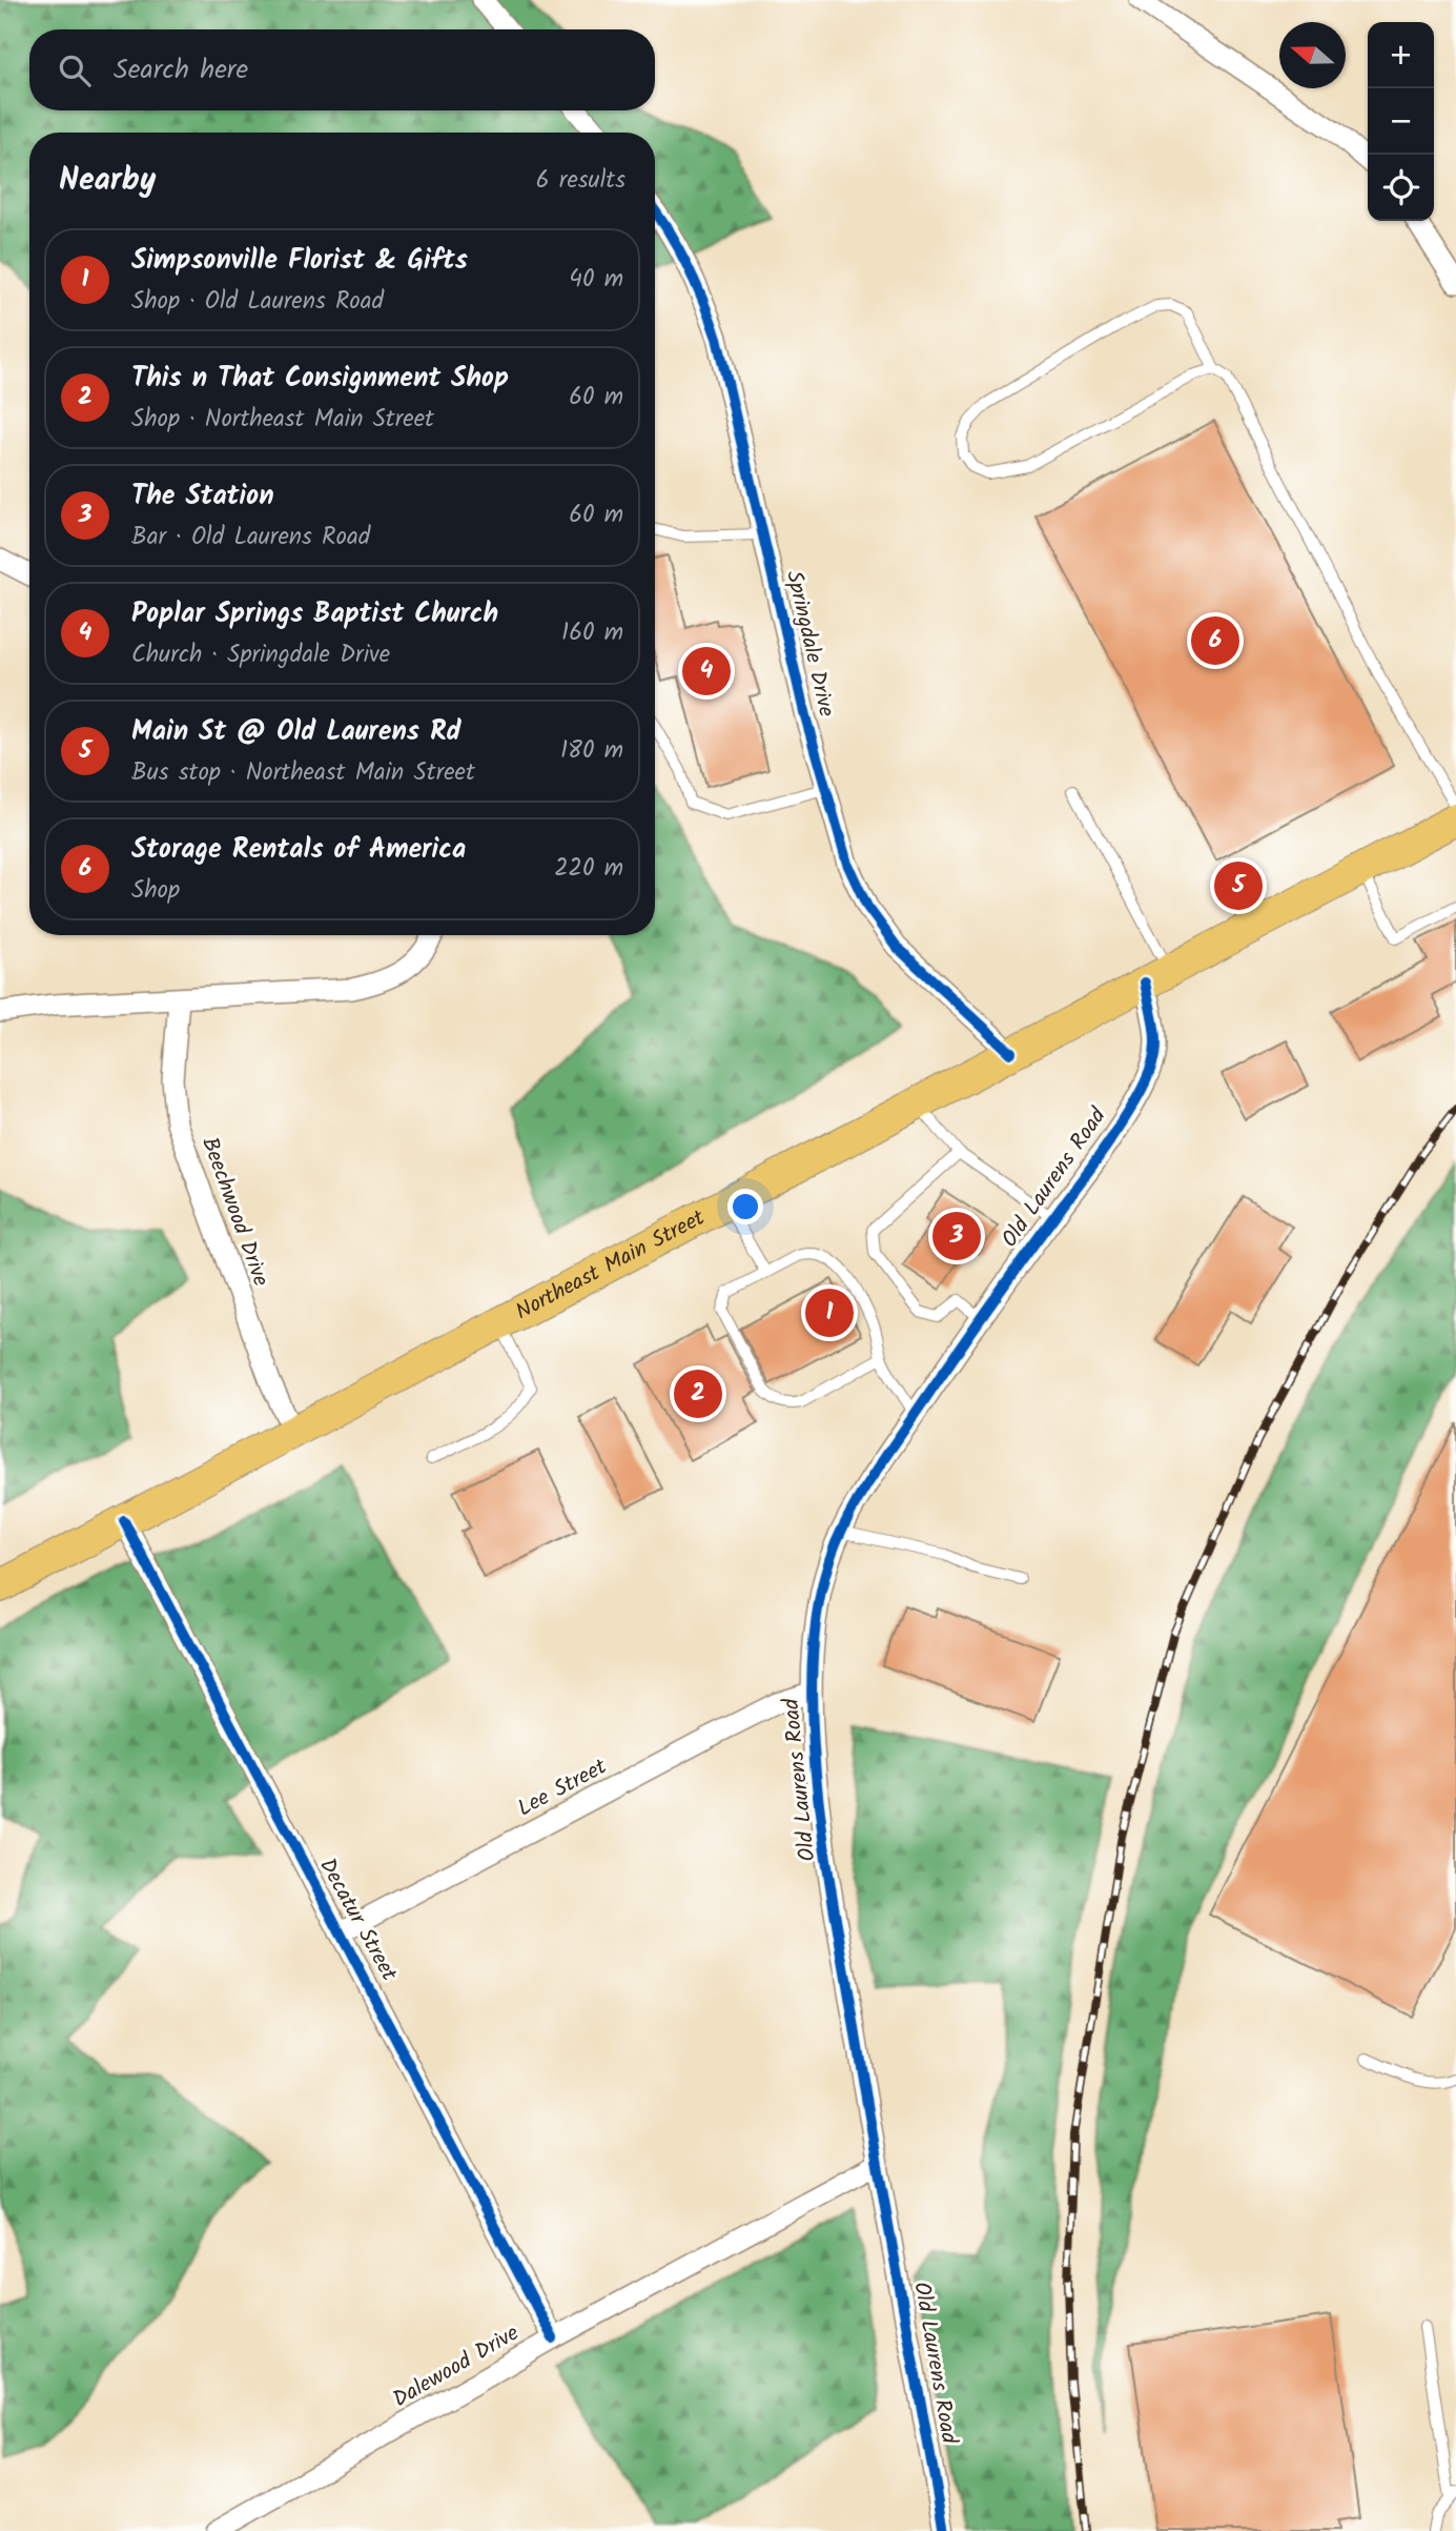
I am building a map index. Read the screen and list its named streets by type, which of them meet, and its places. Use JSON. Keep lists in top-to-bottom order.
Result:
{
  "streets": {
    "main road": ["Northeast Main Street"],
    "street": [
      "Springdale Drive",
      "Old Laurens Road",
      "Beechwood Drive",
      "Lee Street",
      "Decatur Street",
      "Dalewood Drive"
    ]
  },
  "crossings": [
    ["Springdale Drive", "Northeast Main Street"],
    ["Old Laurens Road", "Northeast Main Street"],
    ["Old Laurens Road", "Lee Street"],
    ["Old Laurens Road", "Dalewood Drive"],
    ["Beechwood Drive", "Northeast Main Street"],
    ["Northeast Main Street", "Decatur Street"],
    ["Lee Street", "Decatur Street"],
    ["Decatur Street", "Dalewood Drive"]
  ],
  "north": "left",
  "page": {
    "map_buttons": ["+", "−"],
    "search": "Search here",
    "heading": ["Nearby", "6 results"],
    "list": [
      {
        "mark": "1",
        "name": "Simpsonville Florist & Gifts",
        "note": "Shop · Old Laurens Road",
        "value": "40 m"
      },
      {
        "mark": "2",
        "name": "This n That Consignment Shop",
        "note": "Shop · Northeast Main Street",
        "value": "60 m"
      },
      {
        "mark": "3",
        "name": "The Station",
        "note": "Bar · Old Laurens Road",
        "value": "60 m"
      },
      {
        "mark": "4",
        "name": "Poplar Springs Baptist Church",
        "note": "Church · Springdale Drive",
        "value": "160 m"
      },
      {
        "mark": "5",
        "name": "Main St @ Old Laurens Rd",
        "note": "Bus stop · Northeast Main Street",
        "value": "180 m"
      },
      {
        "mark": "6",
        "name": "Storage Rentals of America",
        "note": "Shop",
        "value": "220 m"
      }
    ],
    "pins": [
      "6",
      "4",
      "5",
      "3",
      "1",
      "2"
    ]
  }
}
